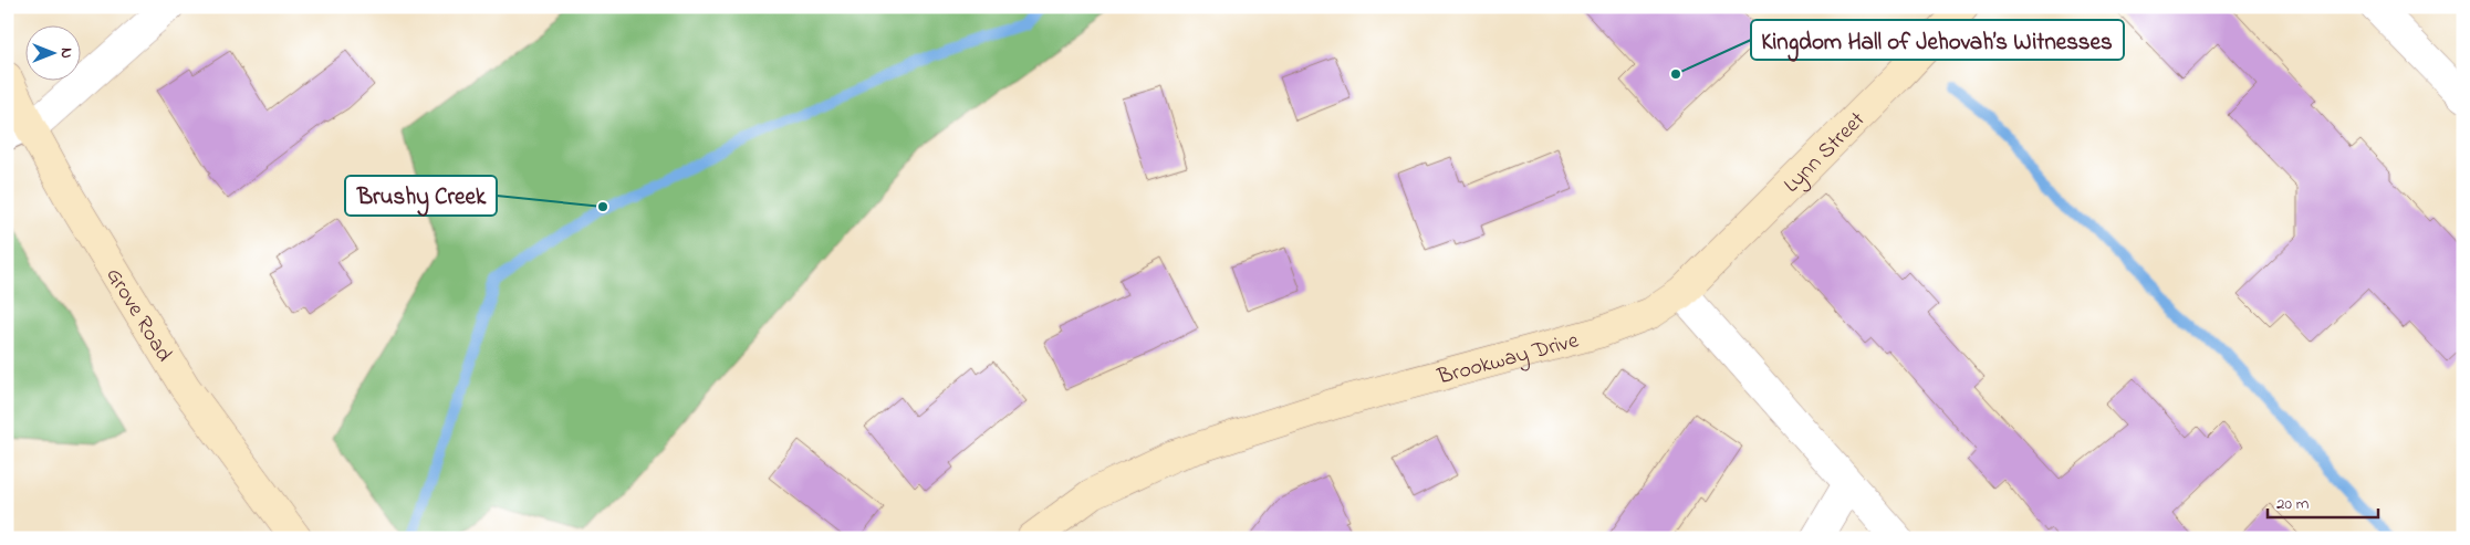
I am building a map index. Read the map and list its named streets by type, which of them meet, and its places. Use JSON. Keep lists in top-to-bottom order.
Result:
{
  "streets": {
    "street": ["Lynn Street", "Grove Road", "Brookway Drive"]
  },
  "crossings": [
    ["Lynn Street", "Brookway Drive"]
  ],
  "places": ["Kingdom Hall of Jehovah’s Witnesses", "Brushy Creek"],
  "scale_bar": "20 m",
  "north": "right"
}
